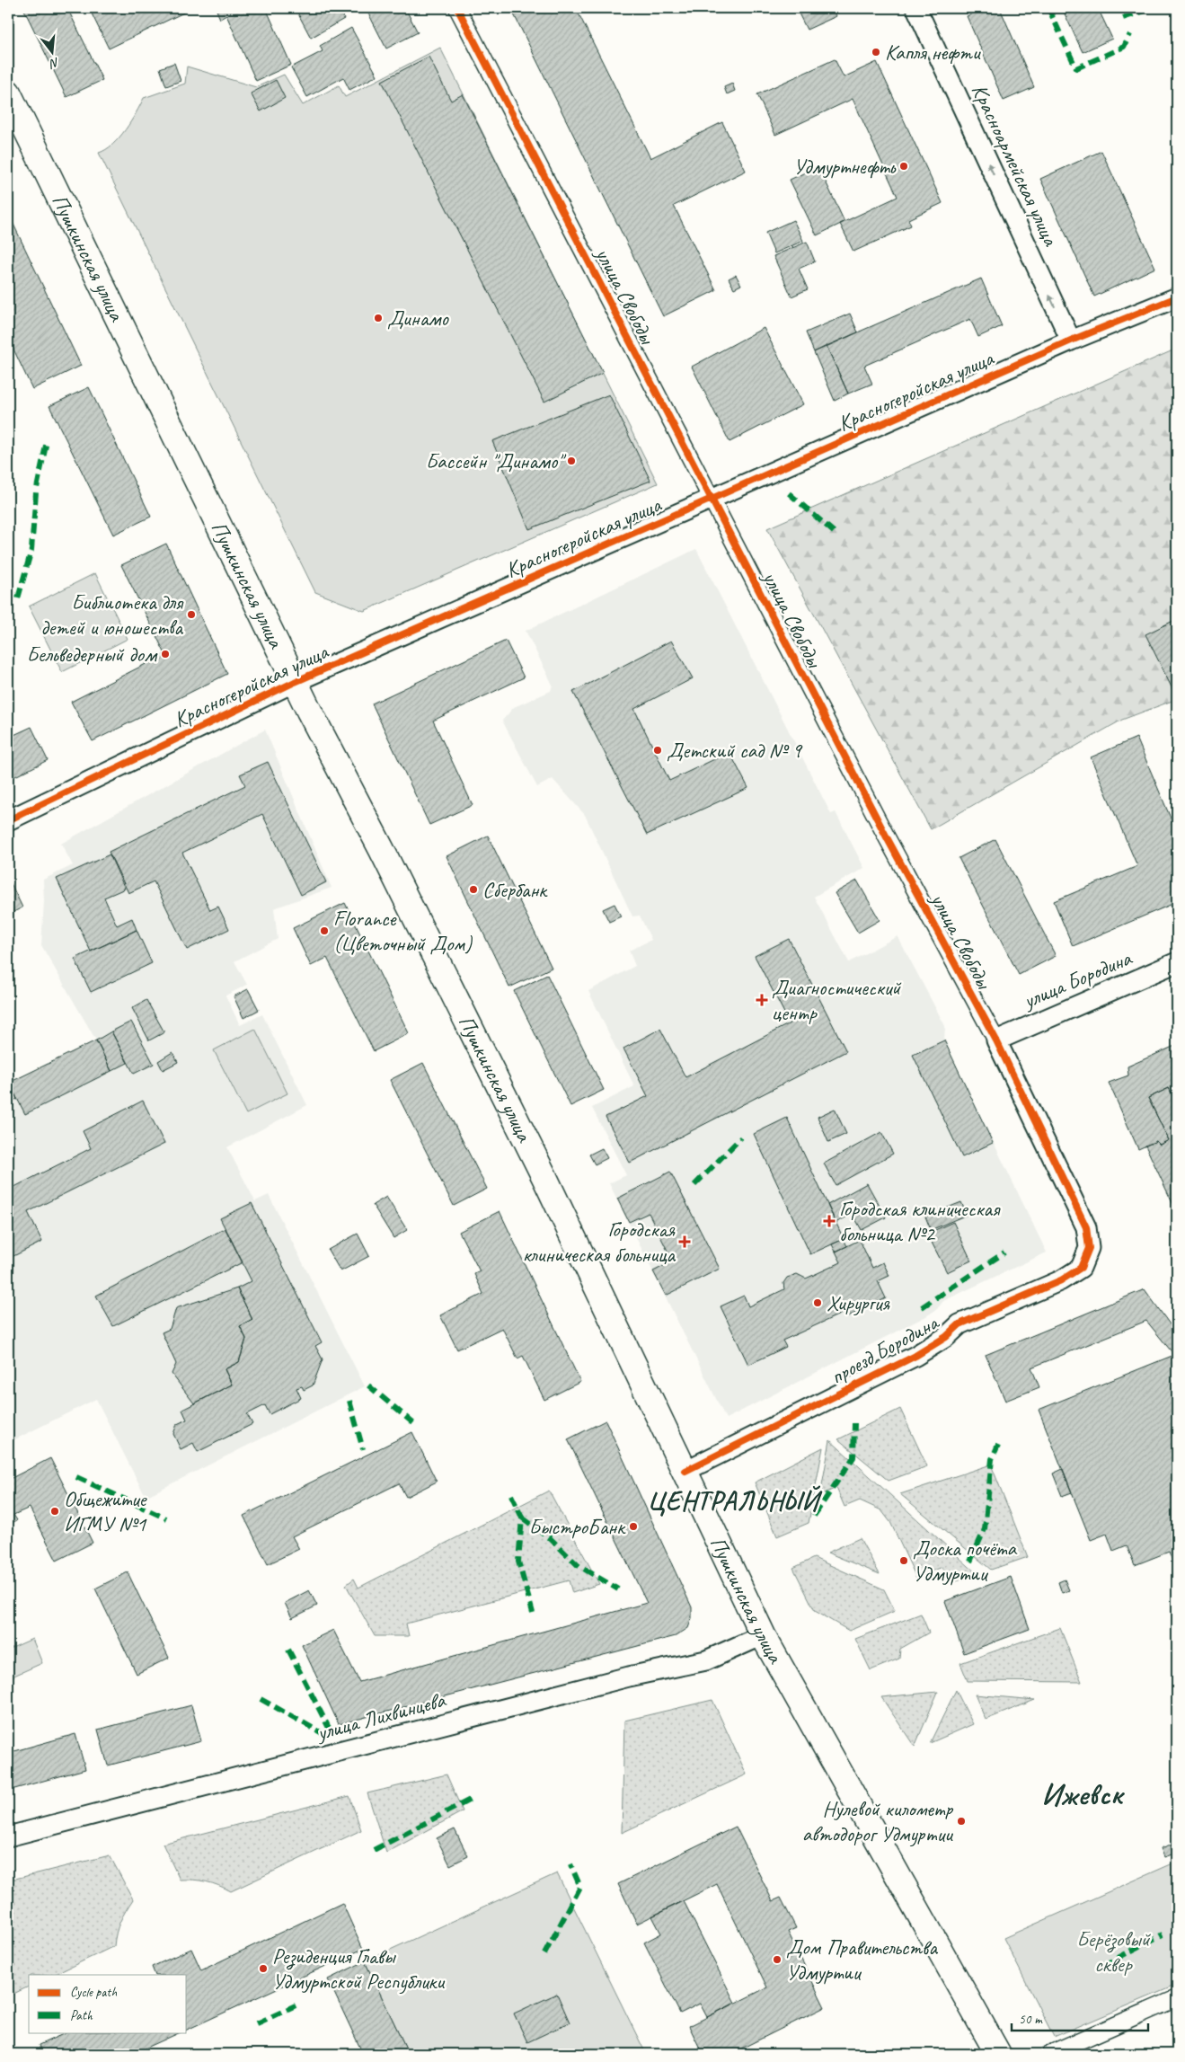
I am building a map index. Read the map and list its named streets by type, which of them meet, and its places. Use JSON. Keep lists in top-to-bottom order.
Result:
{
  "streets": {
    "main road": ["Пушкинская улица"],
    "street": [
      "Красноармейская улица",
      "улица Свободы",
      "Красногеройская улица",
      "улица Бородина",
      "проезд Бородина",
      "улица Лихвинцева"
    ]
  },
  "crossings": [
    ["Красноармейская улица", "Красногеройская улица"],
    ["Пушкинская улица", "Красногеройская улица"],
    ["Пушкинская улица", "проезд Бородина"],
    ["Пушкинская улица", "улица Лихвинцева"],
    ["улица Свободы", "Красногеройская улица"],
    ["улица Свободы", "улица Бородина"],
    ["улица Свободы", "проезд Бородина"]
  ],
  "one_way": ["Красноармейская улица"],
  "districts": ["ЦЕНТРАЛЬНЫЙ", "Ижевск"],
  "parks": ["Берёзовый сквер"],
  "places": {
    "other": [
      "Капля нефти",
      "Удмуртнефть",
      "Динамо",
      "Бассейн \"Динамо\"",
      "Библиотека для детей и юношества",
      "Бельведерный дом",
      "Детский сад № 9",
      "Сбербанк",
      "Florance (Цветочный Дом)",
      "Хирургия",
      "Общежитие ИГМУ №1",
      "БыстроБанк",
      "Доска почёта Удмуртии",
      "Нулевой километр автодорог Удмуртии",
      "Дом Правительства Удмуртии",
      "Резиденция Главы Удмуртской Республики"
    ],
    "health": ["Диагностический центр", "Городская клиническая больница №2", "Городская клиническая больница"]
  },
  "legend": ["Cycle path", "Path"],
  "scale_bar": "50 m",
  "north": "bottom"
}
